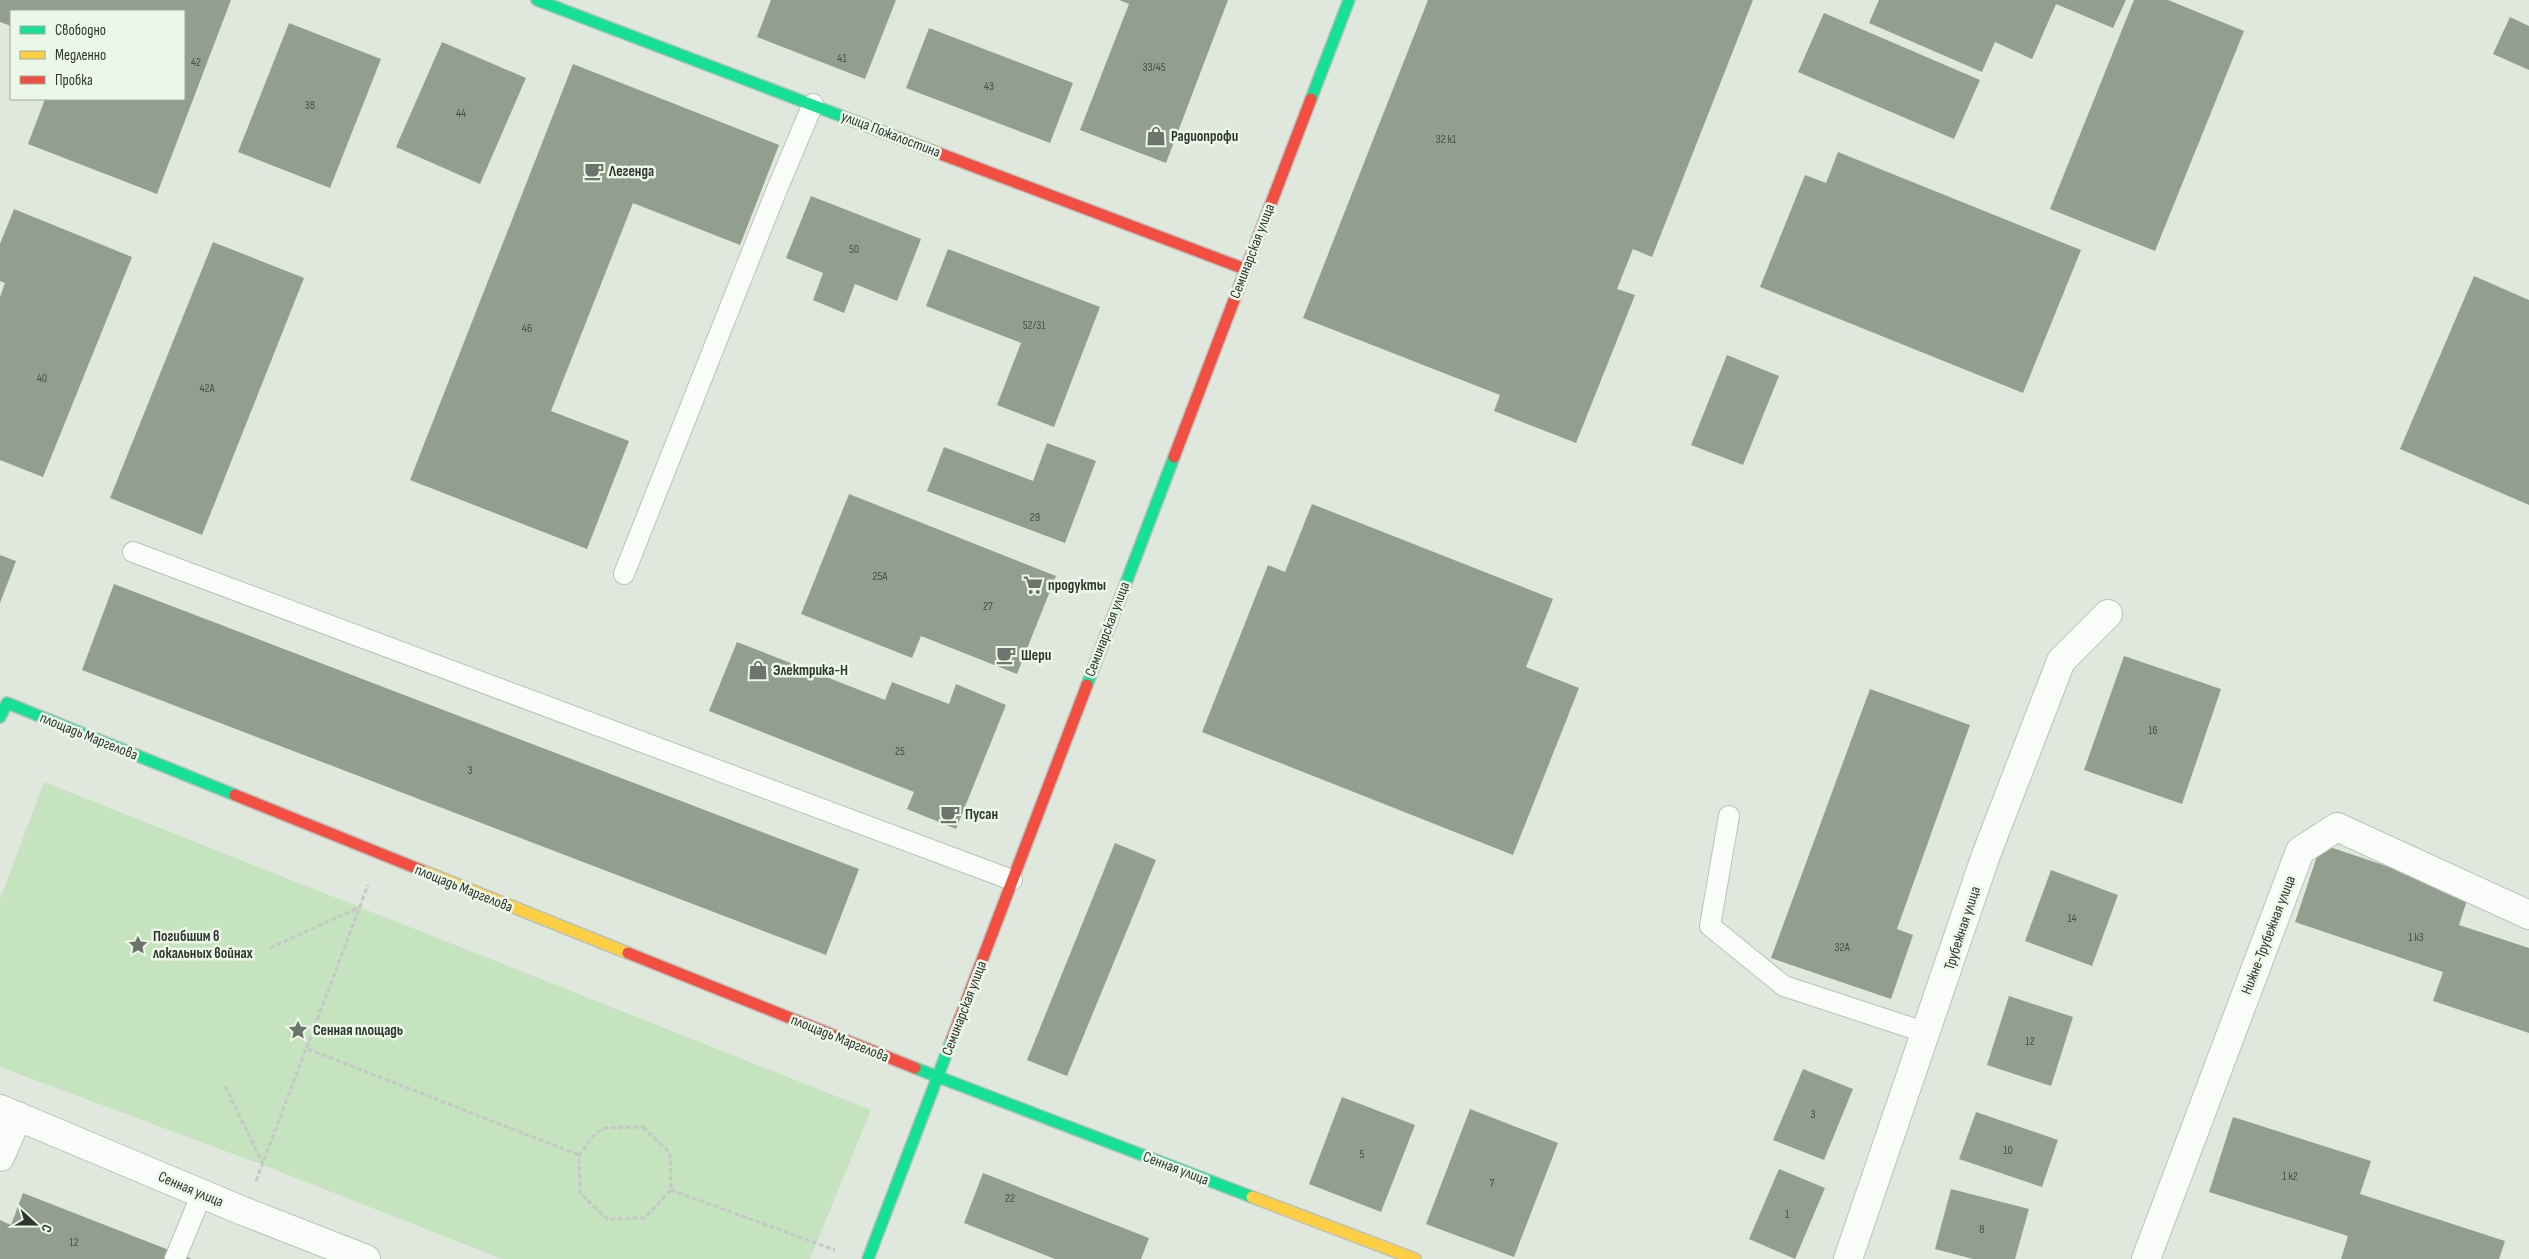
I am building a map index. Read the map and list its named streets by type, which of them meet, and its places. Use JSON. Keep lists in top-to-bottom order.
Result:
{
  "streets": {
    "street": [
      "улица Пожалостина",
      "Семинарская улица",
      "площадь Маргелова",
      "Трубежная улица",
      "Нижне-Трубежная улица",
      "Сенная улица"
    ]
  },
  "crossings": [
    ["улица Пожалостина", "Семинарская улица"],
    ["Семинарская улица", "площадь Маргелова"],
    ["Семинарская улица", "Сенная улица"],
    ["площадь Маргелова", "Сенная улица"]
  ],
  "places": {
    "shop": ["Радиопрофи", "Электрика-Н"],
    "cafe": ["Легенда", "Шери", "Пусан"],
    "supermarket": ["продукты"],
    "place": ["Погибшим в локальных войнах", "Сенная площадь"]
  },
  "house_numbers": [
    "41",
    "42",
    "33/45",
    "43",
    "38",
    "44",
    "32 к1",
    "50",
    "52/31",
    "46",
    "40",
    "42А",
    "29",
    "25А",
    "27",
    "16",
    "25",
    "3",
    "14",
    "1 к3",
    "32А",
    "12",
    "3",
    "10",
    "5",
    "1 к2",
    "7",
    "22",
    "1",
    "8",
    "12"
  ],
  "legend": ["Свободно", "Медленно", "Пробка"],
  "north": "right"
}
